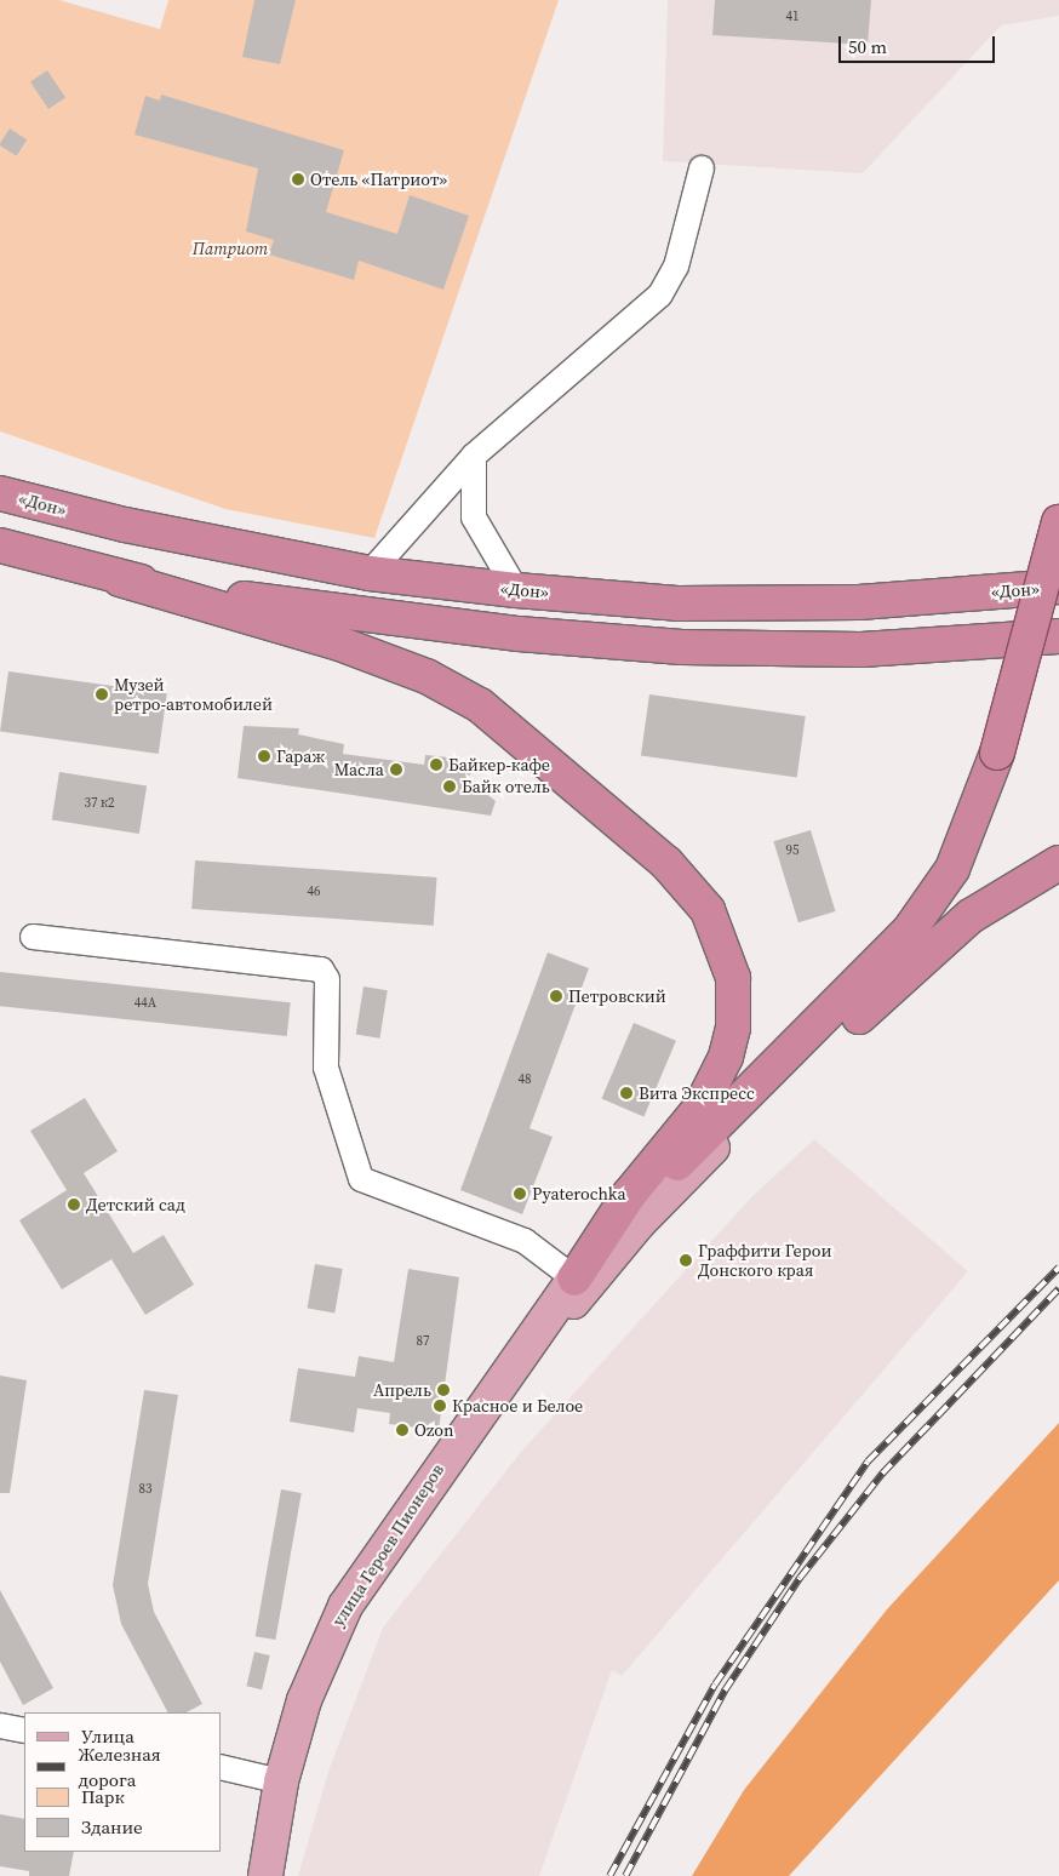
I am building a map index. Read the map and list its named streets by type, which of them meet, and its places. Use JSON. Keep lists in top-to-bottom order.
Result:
{
  "streets": {
    "highway": ["«Дон»"],
    "main road": ["улица Героев Пионеров"]
  },
  "parks": ["Патриот"],
  "places": [
    "Отель «Патриот»",
    "Музей ретро-автомобилей",
    "Гараж",
    "Байкер-кафе",
    "Масла",
    "Байк отель",
    "Петровский",
    "Вита Экспресс",
    "Pyaterochka",
    "Детский сад",
    "Граффити Герои Донского края",
    "Апрель",
    "Красное и Белое",
    "Ozon"
  ],
  "house_numbers": [
    "41",
    "37 к2",
    "95",
    "46",
    "44А",
    "48",
    "87",
    "83"
  ],
  "legend": [
    "Улица",
    "Железная дорога",
    "Парк",
    "Здание"
  ],
  "scale_bar": "50 m"
}
